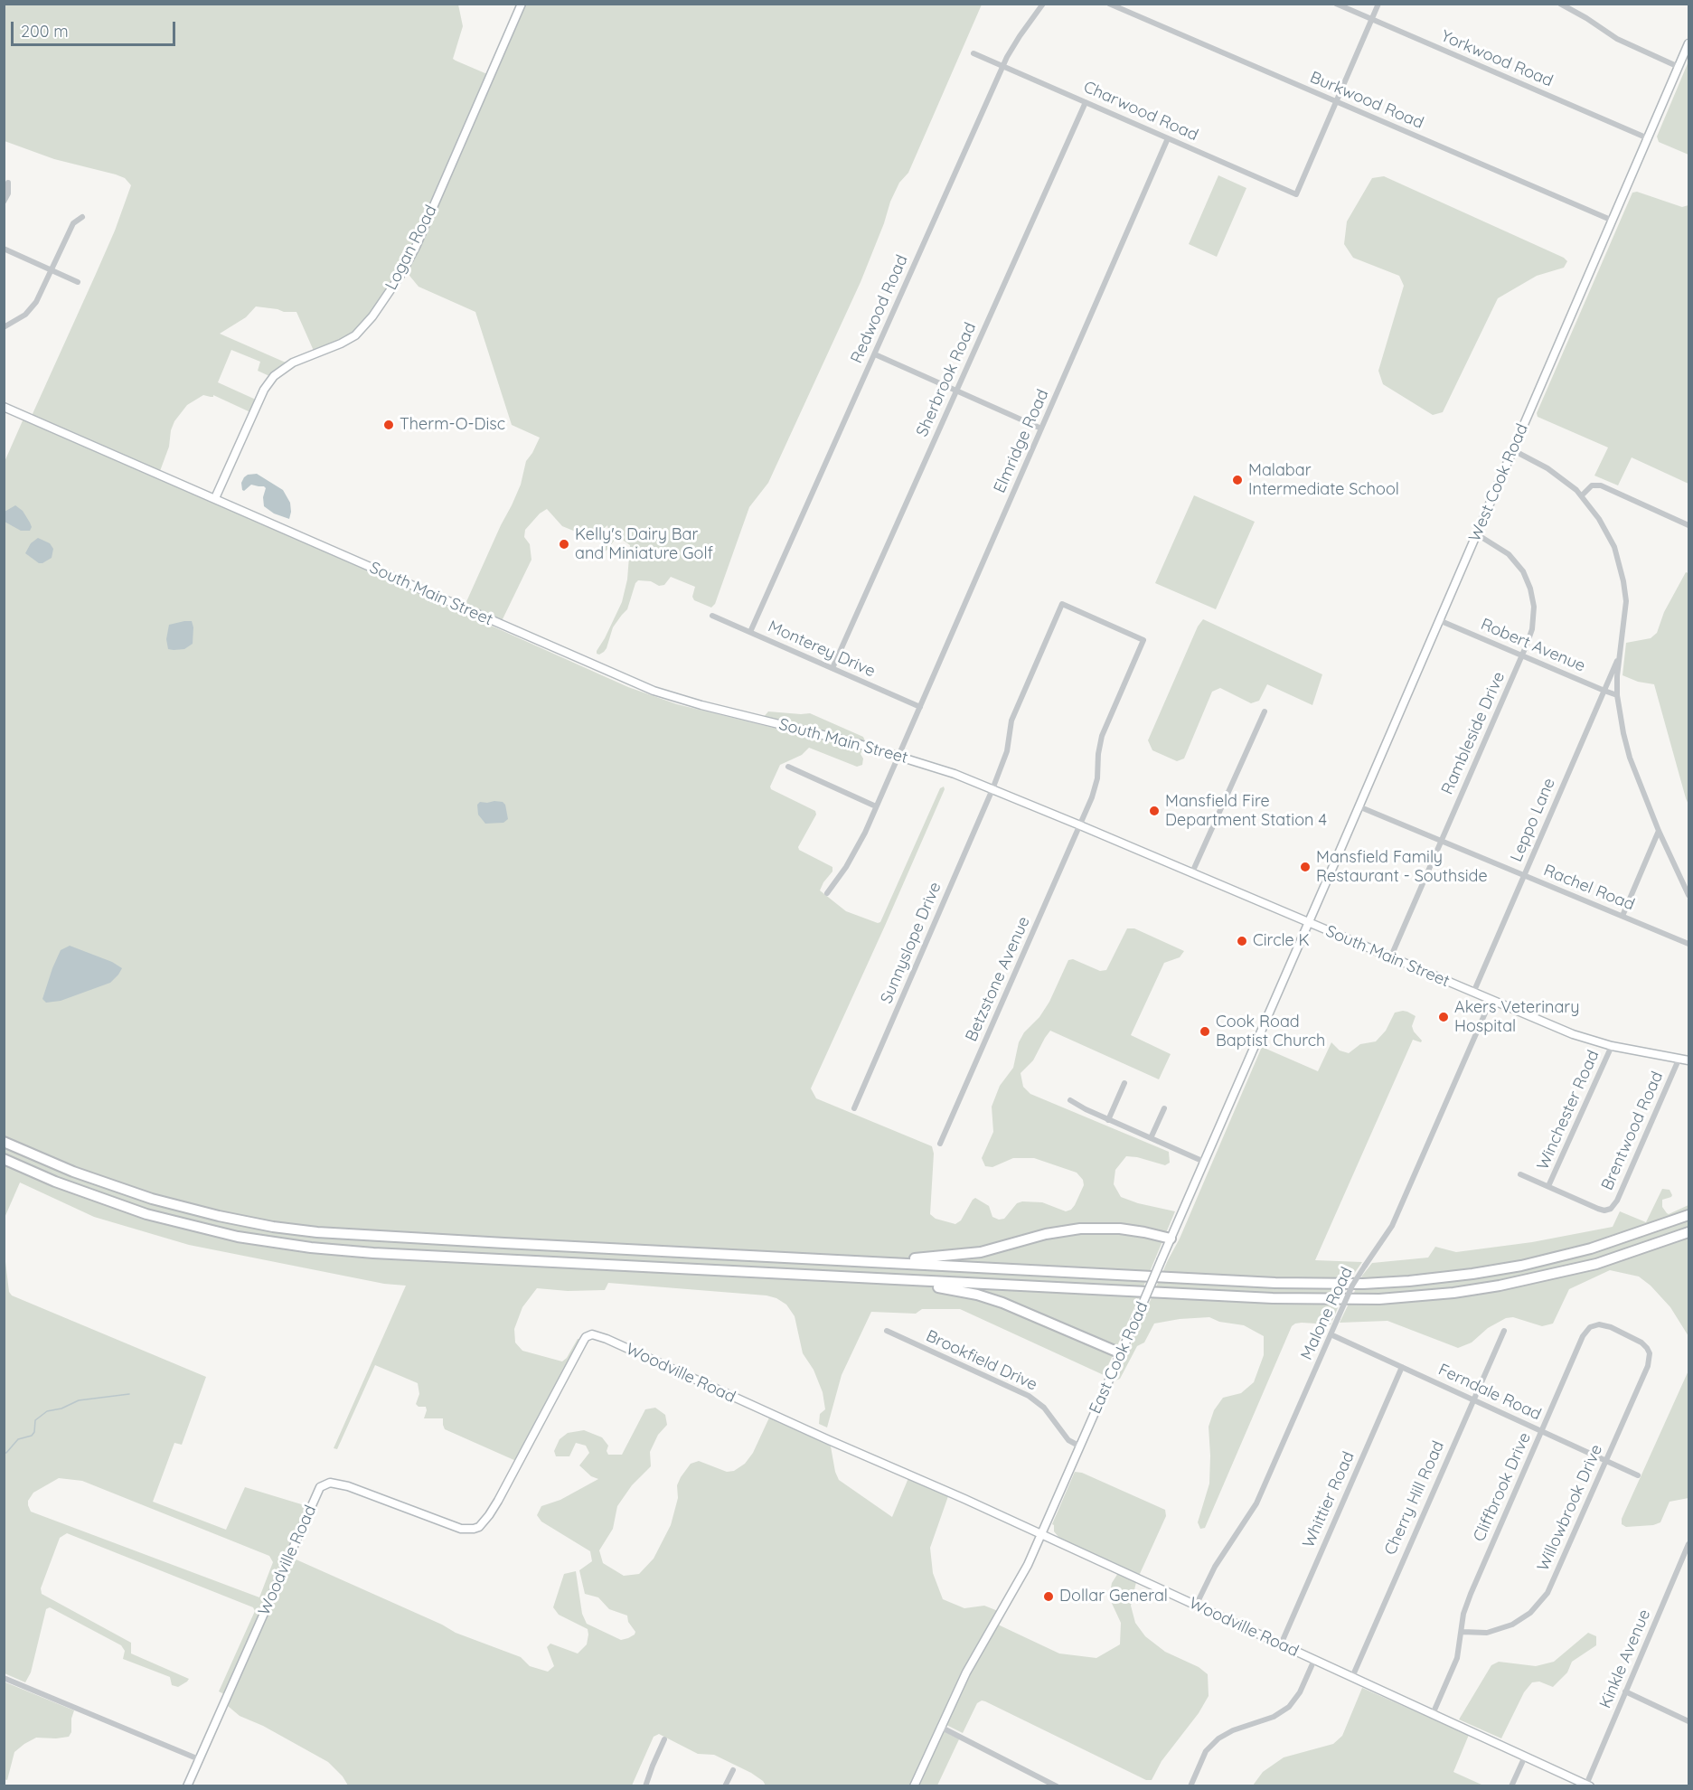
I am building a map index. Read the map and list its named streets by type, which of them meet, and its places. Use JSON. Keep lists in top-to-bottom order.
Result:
{
  "streets": {
    "street": [
      "Yorkwood Road",
      "Burkwood Road",
      "Charwood Road",
      "Logan Road",
      "Redwood Road",
      "Sherbrook Road",
      "Elmridge Road",
      "West Cook Road",
      "South Main Street",
      "Robert Avenue",
      "Monterey Drive",
      "Rambleside Drive",
      "Leppo Lane",
      "Rachel Road",
      "Sunnyslope Drive",
      "Betzstone Avenue",
      "Winchester Road",
      "Brentwood Road",
      "Malone Road",
      "East Cook Road",
      "Brookfield Drive",
      "Woodville Road",
      "Ferndale Road",
      "Cliffbrook Drive",
      "Cherry Hill Road",
      "Whittier Road",
      "Willowbrook Drive",
      "Kinkle Avenue"
    ]
  },
  "crossings": [
    ["Yorkwood Road", "West Cook Road"],
    ["Burkwood Road", "Charwood Road"],
    ["Burkwood Road", "West Cook Road"],
    ["Charwood Road", "Redwood Road"],
    ["Charwood Road", "Sherbrook Road"],
    ["Charwood Road", "Elmridge Road"],
    ["Logan Road", "South Main Street"],
    ["Redwood Road", "Monterey Drive"],
    ["Sherbrook Road", "Monterey Drive"],
    ["Elmridge Road", "South Main Street"],
    ["Elmridge Road", "Monterey Drive"],
    ["West Cook Road", "South Main Street"],
    ["West Cook Road", "Robert Avenue"],
    ["West Cook Road", "Rambleside Drive"],
    ["West Cook Road", "Rachel Road"],
    ["West Cook Road", "East Cook Road"],
    ["South Main Street", "Rambleside Drive"],
    ["South Main Street", "Leppo Lane"],
    ["South Main Street", "Sunnyslope Drive"],
    ["South Main Street", "Betzstone Avenue"],
    ["South Main Street", "Winchester Road"],
    ["South Main Street", "Brentwood Road"],
    ["South Main Street", "Malone Road"],
    ["South Main Street", "East Cook Road"],
    ["Robert Avenue", "Rambleside Drive"],
    ["Robert Avenue", "Leppo Lane"],
    ["Rambleside Drive", "Rachel Road"],
    ["Leppo Lane", "Rachel Road"],
    ["Sunnyslope Drive", "Betzstone Avenue"],
    ["Winchester Road", "Brentwood Road"],
    ["Malone Road", "Woodville Road"],
    ["Malone Road", "Ferndale Road"],
    ["East Cook Road", "Brookfield Drive"],
    ["East Cook Road", "Woodville Road"],
    ["Woodville Road", "Cliffbrook Drive"],
    ["Woodville Road", "Cherry Hill Road"],
    ["Woodville Road", "Whittier Road"],
    ["Woodville Road", "Kinkle Avenue"],
    ["Ferndale Road", "Cliffbrook Drive"],
    ["Ferndale Road", "Cherry Hill Road"],
    ["Ferndale Road", "Whittier Road"],
    ["Ferndale Road", "Willowbrook Drive"],
    ["Cliffbrook Drive", "Willowbrook Drive"]
  ],
  "places": [
    "Therm-O-Disc",
    "Malabar Intermediate School",
    "Kelly's Dairy Bar and Miniature Golf",
    "Mansfield Fire Department Station 4",
    "Mansfield Family Restaurant - Southside",
    "Circle K",
    "Akers Veterinary Hospital",
    "Cook Road Baptist Church",
    "Dollar General"
  ],
  "scale_bar": "200 m"
}
